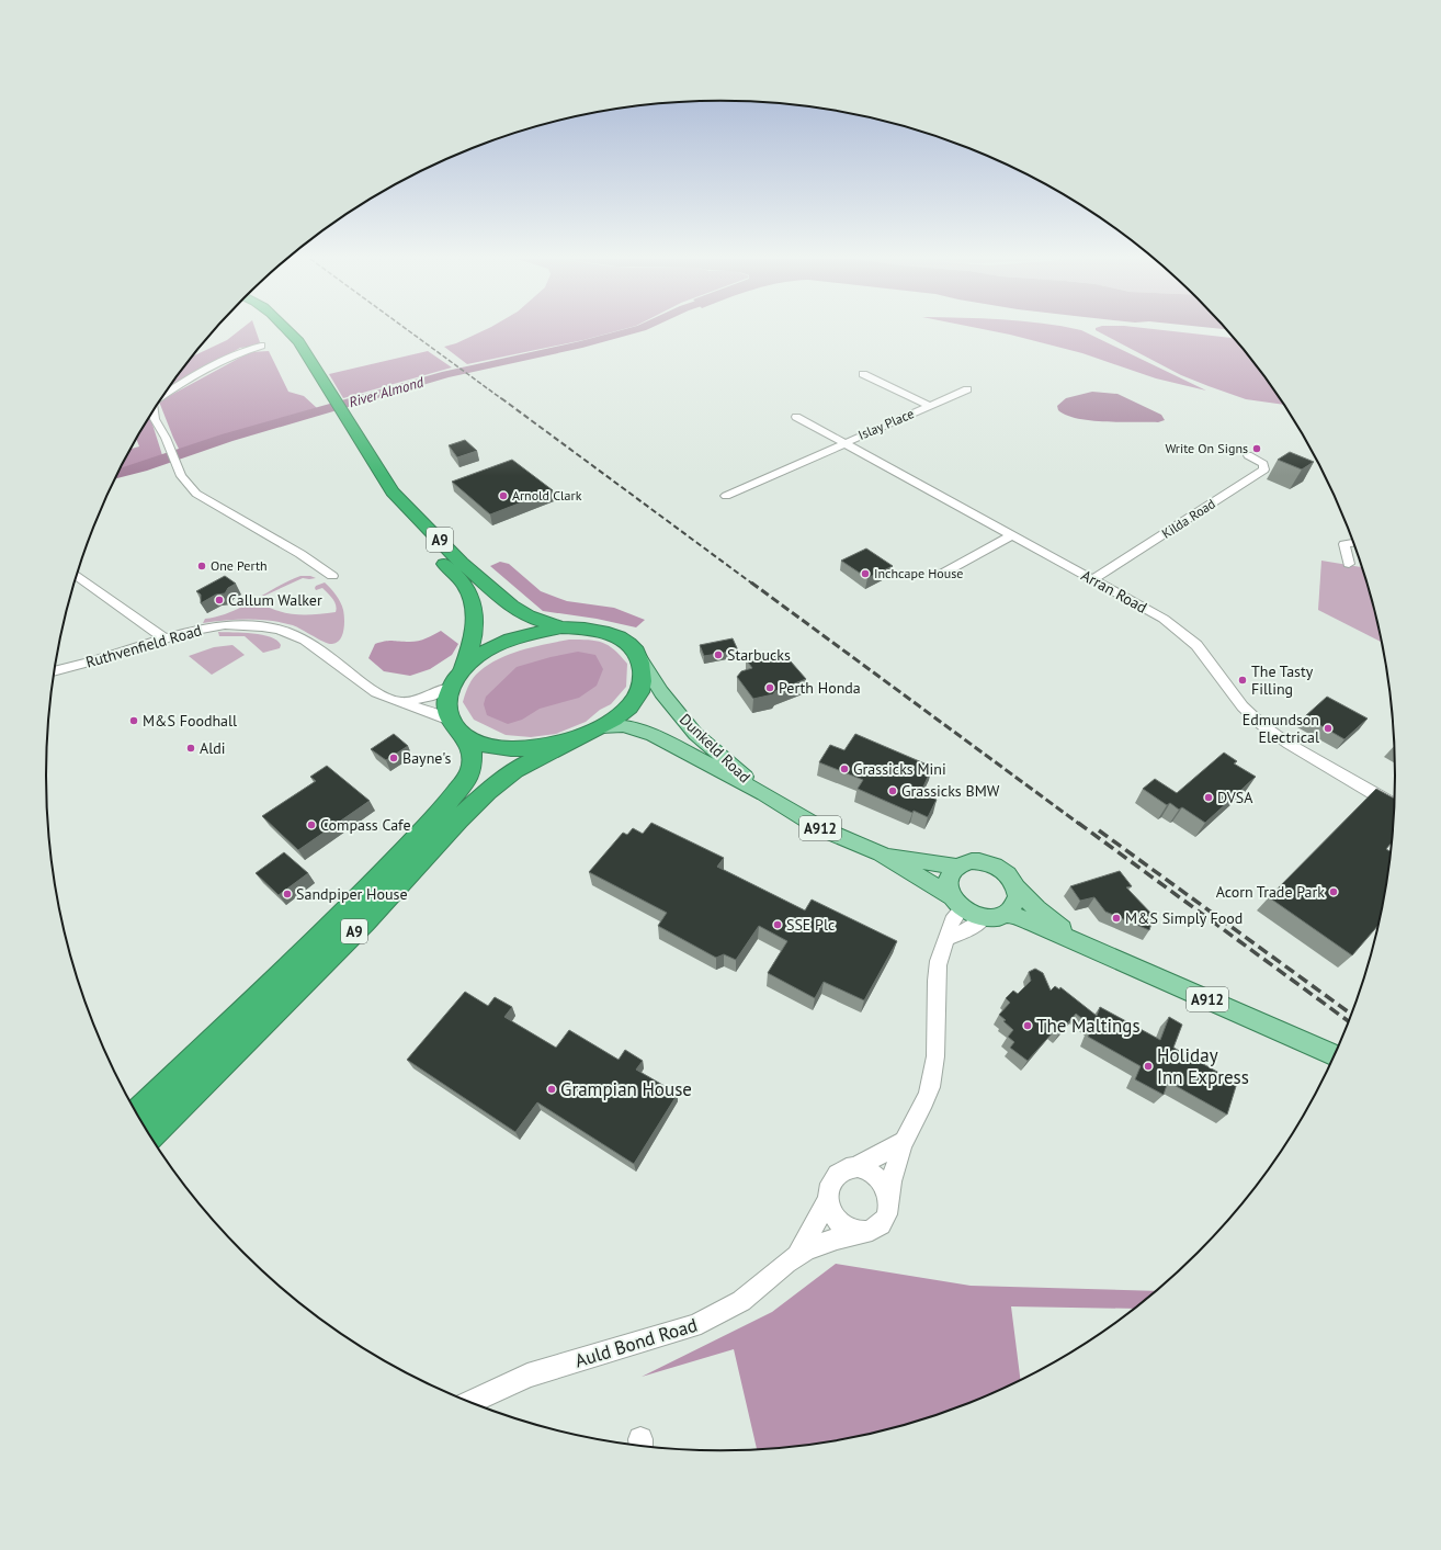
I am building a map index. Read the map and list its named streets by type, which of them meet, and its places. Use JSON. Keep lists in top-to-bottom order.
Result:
{
  "streets": {
    "highway": ["A9"],
    "main road": ["Dunkeld Road", "A912"],
    "street": [
      "Islay Place",
      "Kilda Road",
      "Arran Road",
      "Ruthvenfield Road",
      "Auld Bond Road"
    ]
  },
  "crossings": [
    ["Islay Place", "Arran Road"],
    ["Kilda Road", "Arran Road"],
    ["Dunkeld Road", "A912"],
    ["Dunkeld Road", "Auld Bond Road"],
    ["A912", "Auld Bond Road"]
  ],
  "water": ["River Almond"],
  "places": [
    "Write On Signs",
    "Arnold Clark",
    "One Perth",
    "Inchcape House",
    "Callum Walker",
    "Starbucks",
    "The Tasty Filling",
    "Perth Honda",
    "M&S Foodhall",
    "Edmundson Electrical",
    "Aldi",
    "Bayne's",
    "Grassicks Mini",
    "Grassicks BMW",
    "DVSA",
    "Compass Cafe",
    "Acorn Trade Park",
    "Sandpiper House",
    "M&S Simply Food",
    "SSE Plc",
    "The Maltings",
    "Holiday Inn Express",
    "Grampian House"
  ]
}
